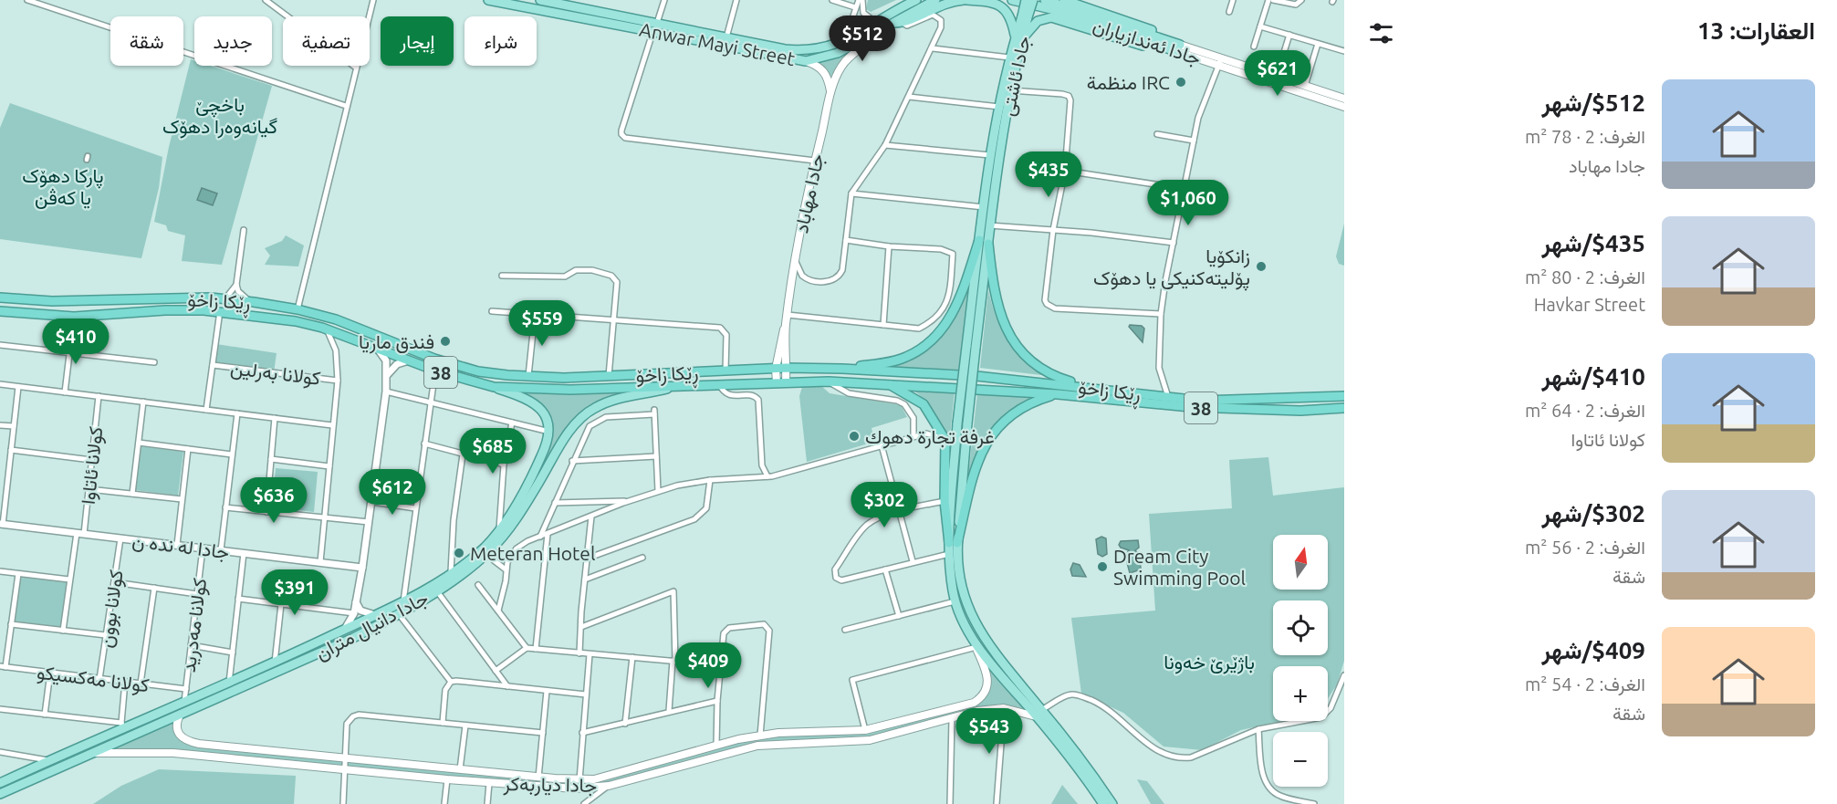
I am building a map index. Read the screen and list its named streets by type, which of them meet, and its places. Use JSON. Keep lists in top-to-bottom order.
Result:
{
  "streets": {
    "highway": ["ڕێکا زاخۆ", "38"],
    "main road": [
      "جادا ئەندازیاران",
      "Anwar Mayi Street",
      "جادا ئاشتی",
      "جادا مهاباد",
      "جادا دانيال متران",
      "جادا دیاربه‌كر"
    ],
    "street": [
      "كولانا بەرلین",
      "كولانا ئاتاوا",
      "جادا له نده ن",
      "كولانا بوون",
      "كولانا مه‌درید",
      "كولانا مەکسیکو"
    ]
  },
  "crossings": [
    ["Anwar Mayi Street", "جادا مهاباد"],
    ["جادا مهاباد", "ڕێکا زاخۆ"],
    ["ڕێکا زاخۆ", "جادا دانيال متران"],
    ["كولانا ئاتاوا", "جادا له نده ن"],
    ["جادا له نده ن", "كولانا بوون"],
    ["جادا له نده ن", "كولانا مه‌درید"],
    ["كولانا بوون", "كولانا مەکسیکو"],
    ["كولانا مه‌درید", "جادا دانيال متران"],
    ["كولانا مه‌درید", "كولانا مەکسیکو"],
    ["جادا دانيال متران", "جادا دیاربه‌كر"]
  ],
  "parks": ["باخچێ گیانه‌وه‌را دهۆک", "پاركا دهۆک يا كەڤن", "باژێرێ خه‌ونا"],
  "places": [
    "منظمة IRC",
    "زانکۆیا پۆلیتەکنیکی یا دهۆک",
    "فندق ماريا",
    "غرفة تجارة دهوك",
    "Meteran Hotel",
    "Dream City Swimming Pool"
  ],
  "north": "top",
  "page": {
    "heading": "العقارات: 13",
    "price": [
      "$512",
      "$621",
      "$435",
      "$1,060",
      "$559",
      "$410",
      "$685",
      "$612",
      "$636",
      "$302",
      "$391",
      "$409",
      "$543"
    ],
    "chip": [
      "شراء",
      "إيجار",
      "تصفية",
      "جديد",
      "شقة"
    ],
    "list": [
      {
        "name": "$512/شهر",
        "note": "الغرف: 2 · 78 m² · جادا مهاباد"
      },
      {
        "name": "$435/شهر",
        "note": "الغرف: 2 · 80 m² · Havkar Street"
      },
      {
        "name": "$410/شهر",
        "note": "الغرف: 2 · 64 m² · كولانا ئاتاوا"
      },
      {
        "name": "$302/شهر",
        "note": "الغرف: 2 · 56 m² · شقة"
      },
      {
        "name": "$409/شهر",
        "note": "الغرف: 2 · 54 m² · شقة"
      }
    ],
    "map_buttons": ["+", "−"]
  }
}
